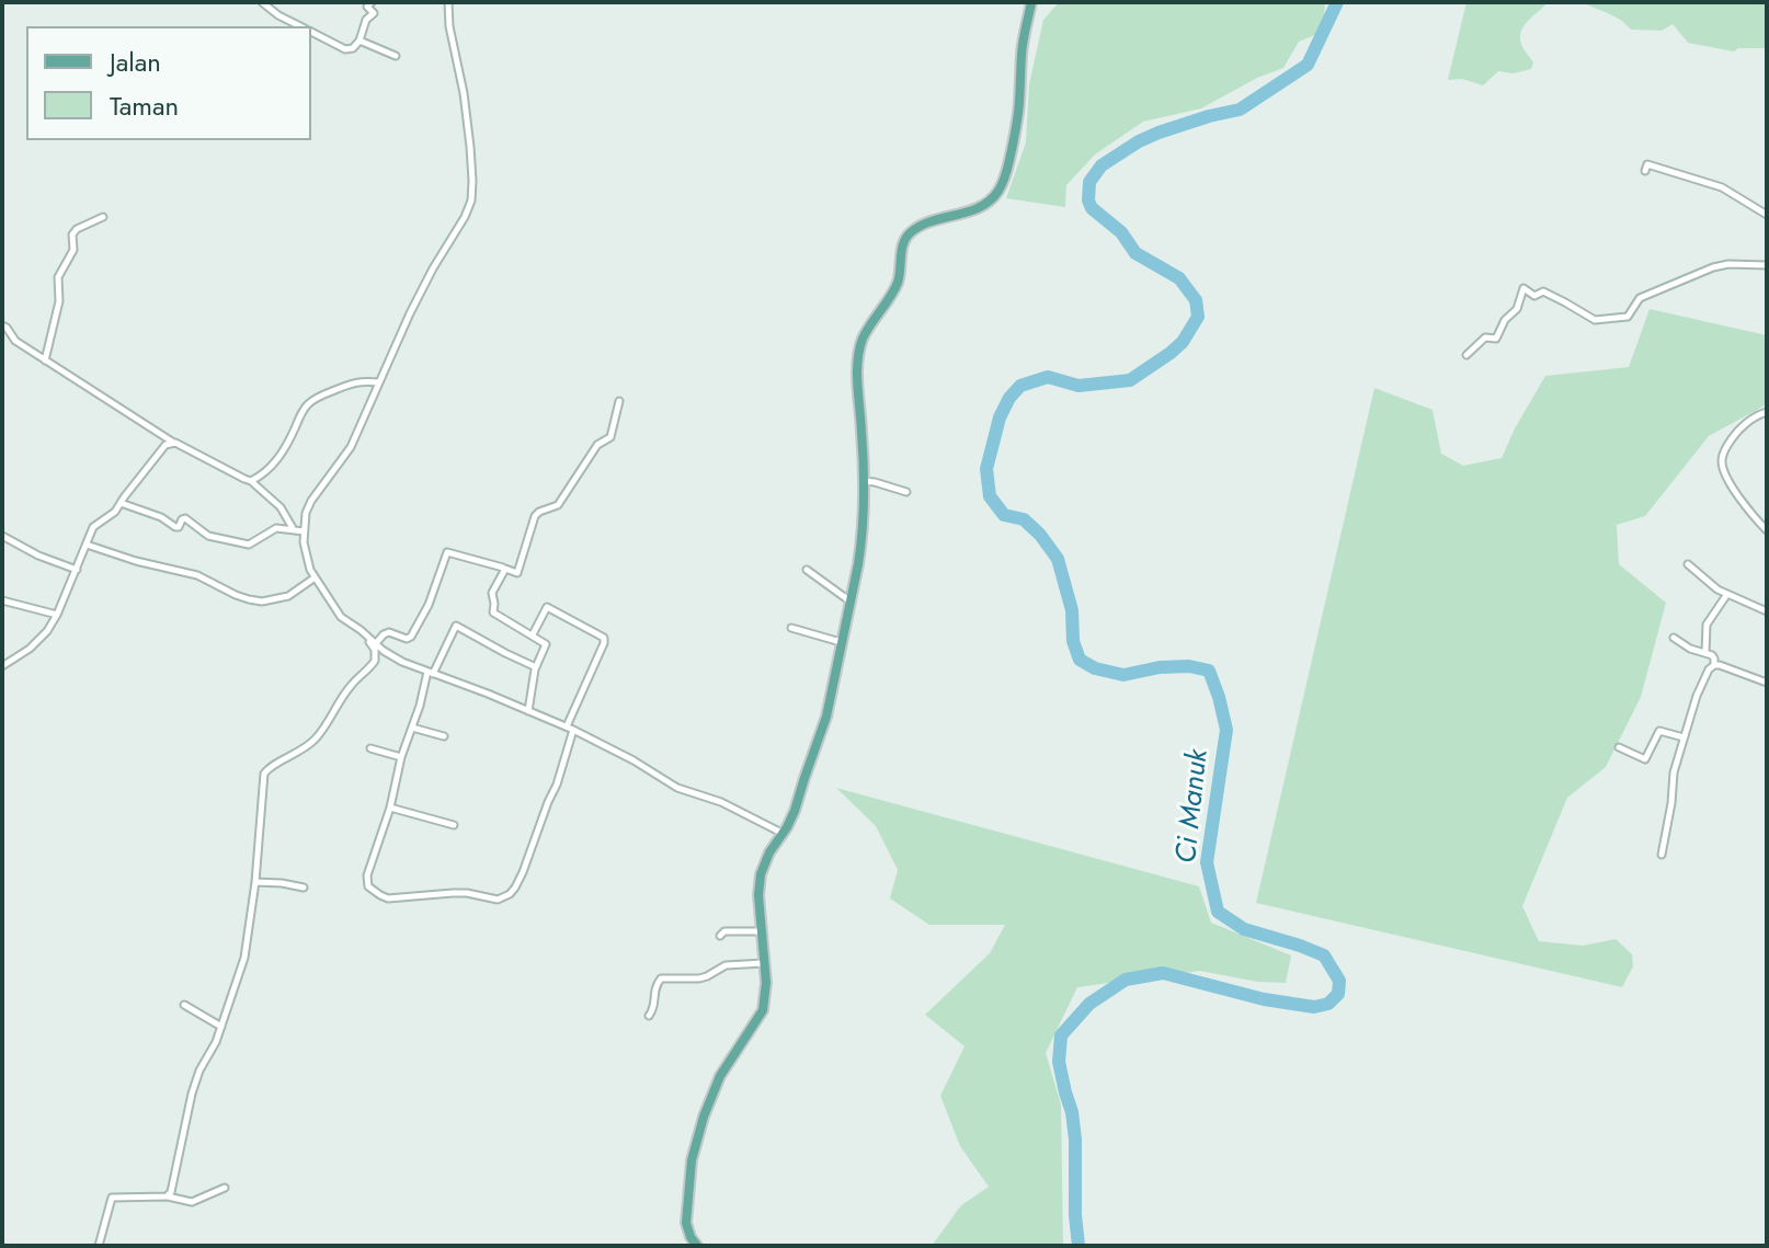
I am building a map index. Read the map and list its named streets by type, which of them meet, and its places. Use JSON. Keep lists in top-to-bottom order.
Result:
{
  "water": ["Ci Manuk"],
  "legend": ["Jalan", "Taman"]
}
